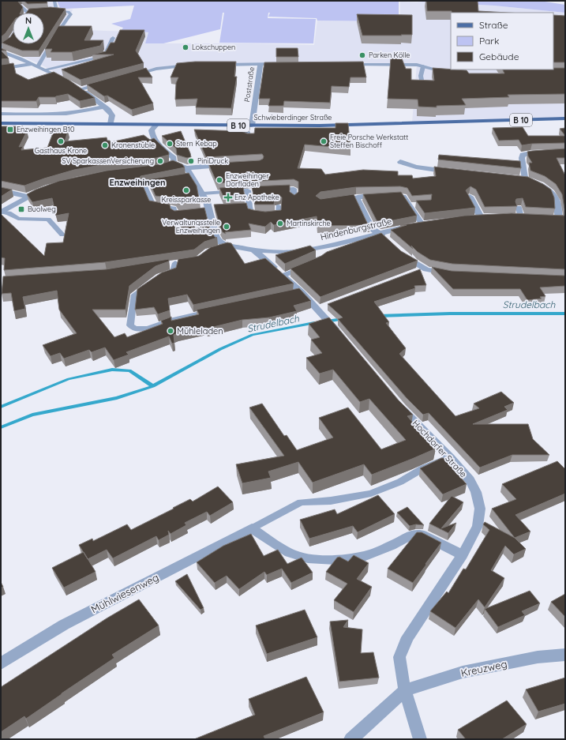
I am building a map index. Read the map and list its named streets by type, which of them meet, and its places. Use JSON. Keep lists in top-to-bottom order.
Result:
{
  "streets": {
    "main road": ["Schwieberdinger Straße", "B 10"],
    "street": [
      "Poststraße",
      "Hindenburgstraße",
      "Hochdorfer Straße",
      "Mühlwiesenweg",
      "Kreuzweg"
    ]
  },
  "crossings": [
    ["Poststraße", "Schwieberdinger Straße"],
    ["Hochdorfer Straße", "Mühlwiesenweg"],
    ["Hochdorfer Straße", "Kreuzweg"]
  ],
  "districts": ["Enzweihingen"],
  "water": ["Strudelbach"],
  "places": {
    "other": [
      "Lokschuppen",
      "Parken Kölle",
      "Gasthaus Krone",
      "Freie Porsche Werkstatt Steffen Bischoff",
      "Stern Kebap",
      "Kronenstüble",
      "SV SparkassenVersicherung",
      "PiniDruck",
      "Enzweihinger Dorfladen",
      "Kreissparkasse",
      "Martinskirche",
      "Verwaltungsstelle Enzweihingen",
      "Mühleladen"
    ],
    "transit": ["Enzweihingen B10", "Buolweg"],
    "health": ["Enz Apotheke"]
  },
  "legend": ["Straße", "Park", "Gebäude"],
  "north": "top"
}
